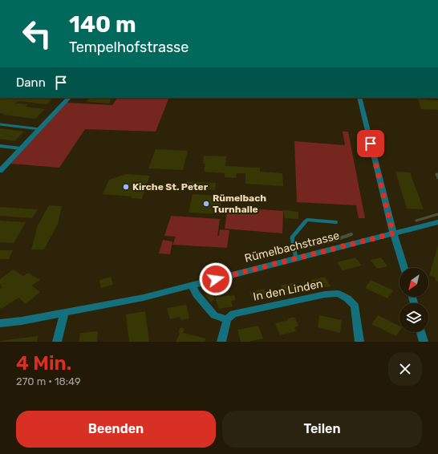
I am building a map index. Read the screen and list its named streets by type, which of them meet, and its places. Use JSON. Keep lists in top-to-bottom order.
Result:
{
  "streets": {
    "street": ["Rümelbachstrasse", "In den Linden"]
  },
  "places": ["Kirche St. Peter", "Rümelbach Turnhalle"],
  "north": "bottom left",
  "page": {
    "turn": ["140 m", "Tempelhofstrasse"],
    "then": "Dann",
    "heading": ["4 Min.", "270 m · 18:49"],
    "buttons": ["Beenden", "Teilen"]
  }
}
